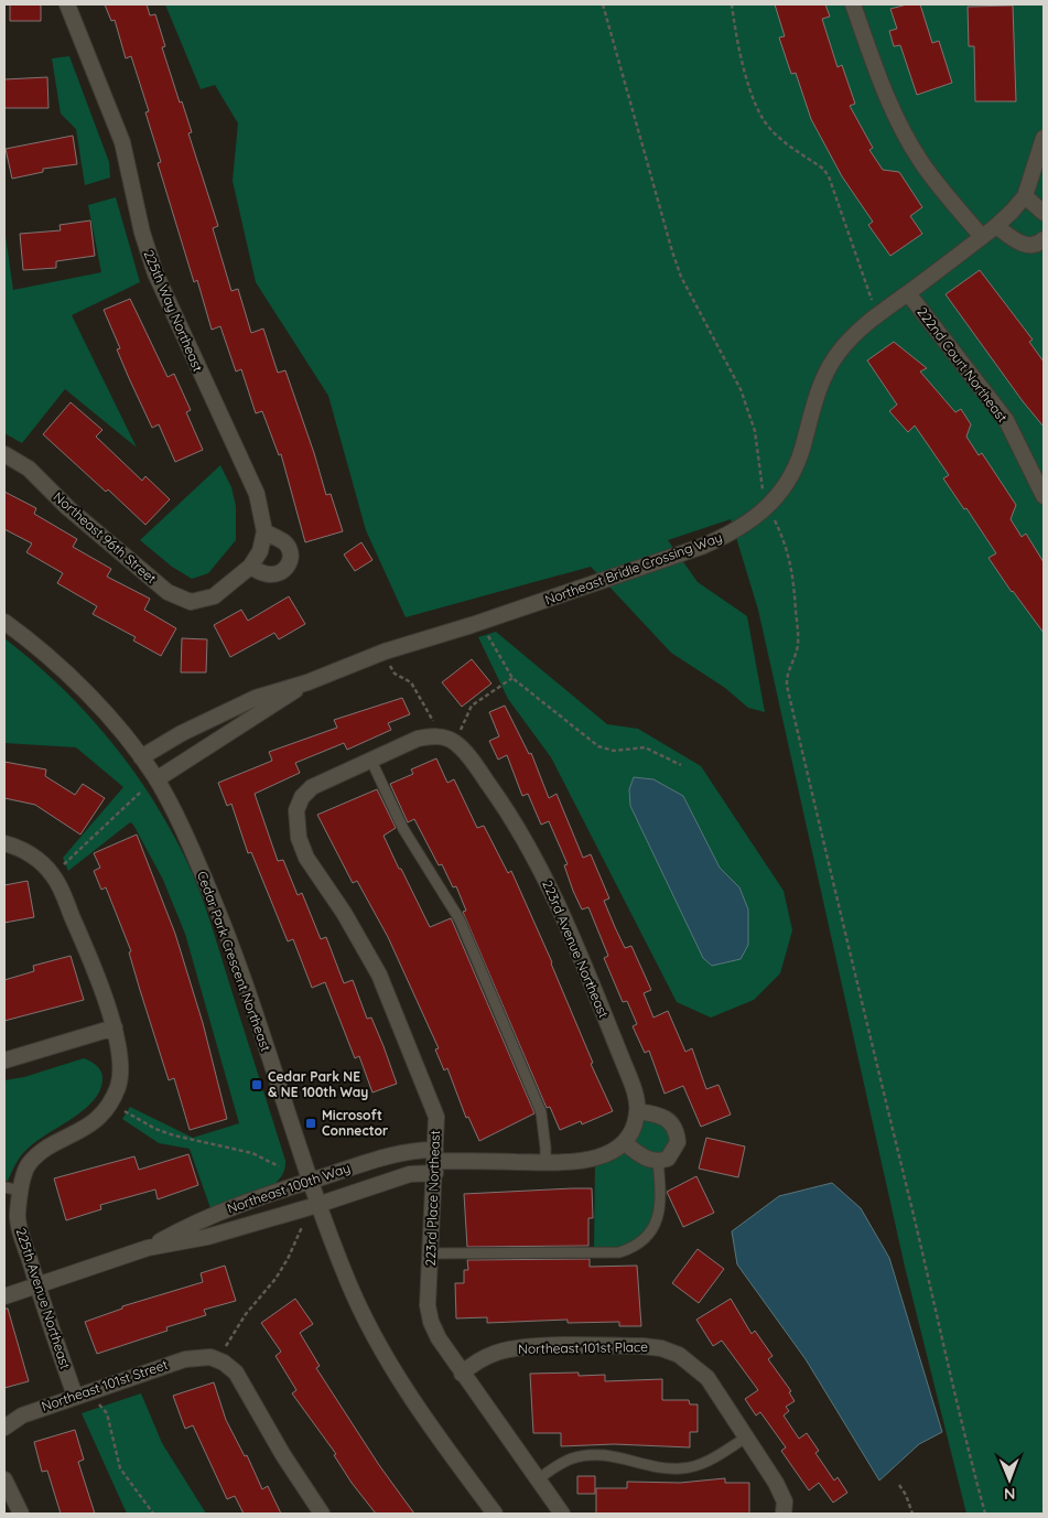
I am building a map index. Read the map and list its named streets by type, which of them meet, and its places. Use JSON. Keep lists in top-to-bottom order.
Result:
{
  "streets": {
    "street": [
      "225th Way Northeast",
      "222nd Court Northeast",
      "Northeast 96th Street",
      "Northeast Bridle Crossing Way",
      "223rd Avenue Northeast",
      "Cedar Park Crescent Northeast",
      "Northeast 100th Way",
      "223rd Place Northeast",
      "225th Avenue Northeast",
      "Northeast 101st Place",
      "Northeast 101st Street"
    ]
  },
  "crossings": [
    ["225th Way Northeast", "Northeast 96th Street"],
    ["222nd Court Northeast", "Northeast Bridle Crossing Way"],
    ["Northeast Bridle Crossing Way", "Cedar Park Crescent Northeast"],
    ["223rd Avenue Northeast", "Northeast 100th Way"],
    ["Cedar Park Crescent Northeast", "Northeast 100th Way"],
    ["Northeast 100th Way", "223rd Place Northeast"],
    ["Northeast 100th Way", "225th Avenue Northeast"],
    ["223rd Place Northeast", "Northeast 101st Place"],
    ["225th Avenue Northeast", "Northeast 101st Street"]
  ],
  "places": {
    "transit": ["Cedar Park NE & NE 100th Way", "Microsoft Connector"]
  },
  "north": "bottom"
}
